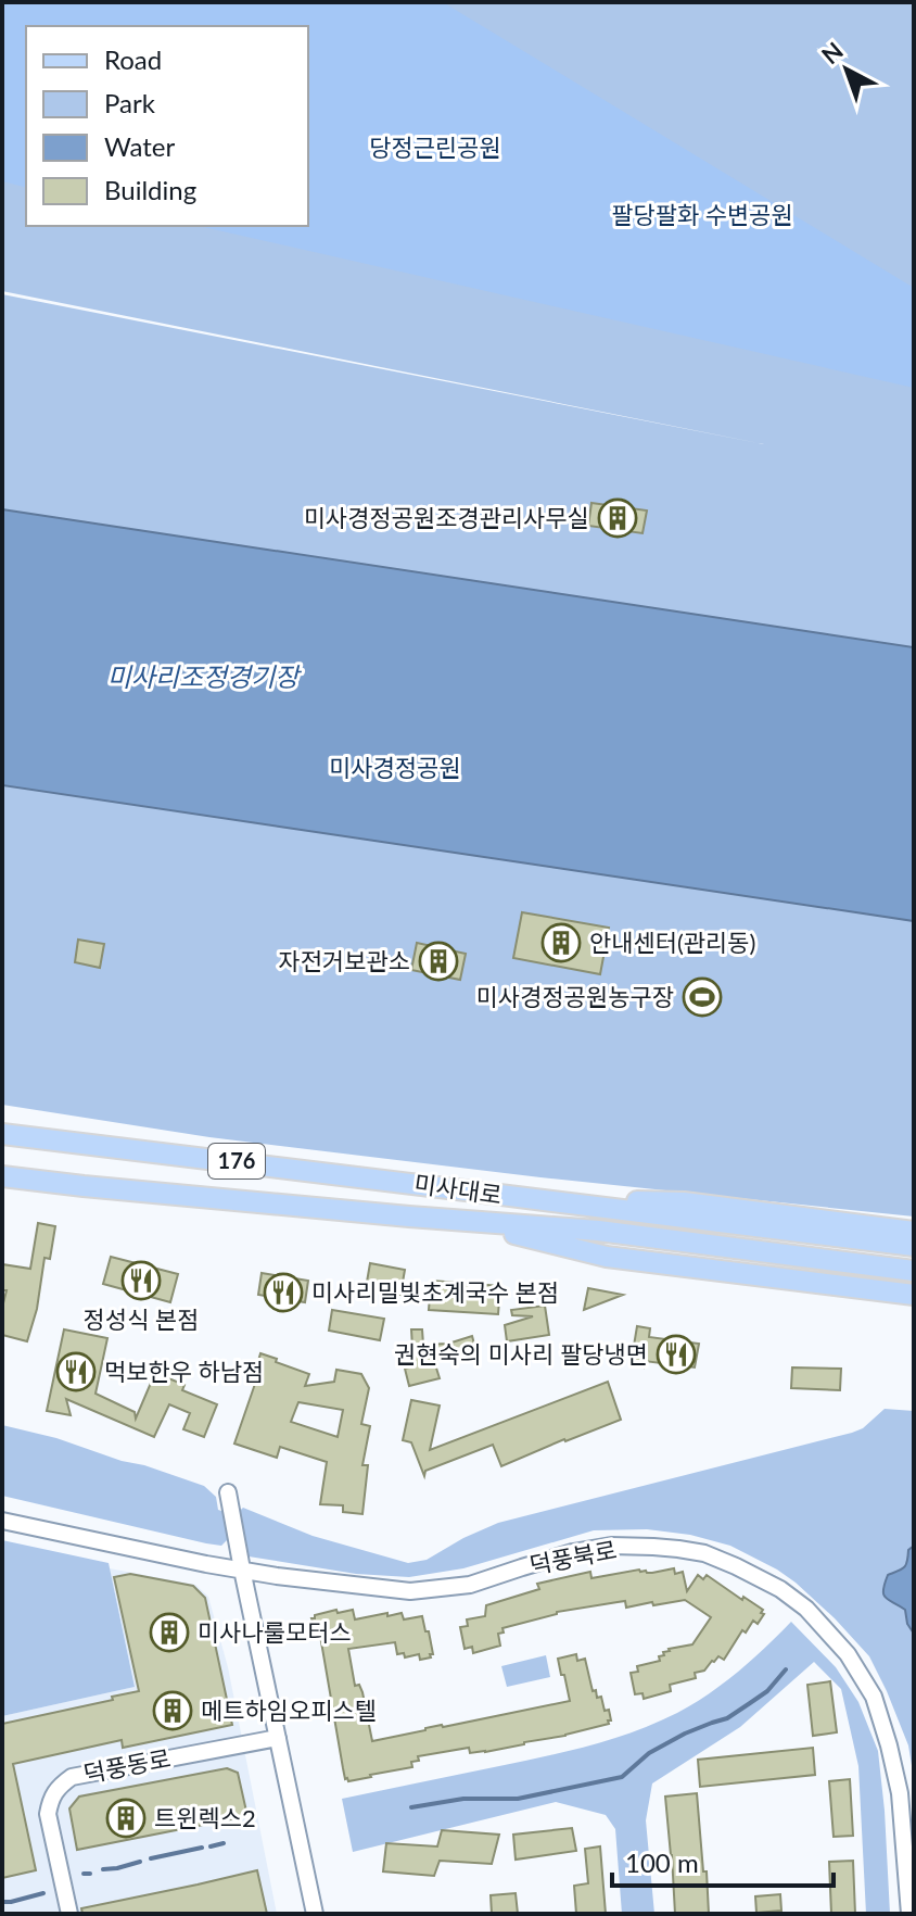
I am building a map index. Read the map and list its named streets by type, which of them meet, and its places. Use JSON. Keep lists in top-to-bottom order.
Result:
{
  "streets": {
    "main road": ["176", "미사대로"],
    "street": ["덕풍북로", "덕풍동로"]
  },
  "water": ["미사리조정경기장"],
  "parks": ["당정근린공원", "팔당팔화 수변공원", "미사경정공원"],
  "places": {
    "building": [
      "미사경정공원조경관리사무실",
      "안내센터(관리동)",
      "자전거보관소",
      "미사나룰모터스",
      "메트하임오피스텔",
      "트윈렉스2"
    ],
    "sports": ["미사경정공원농구장"],
    "restaurant": [
      "정성식 본점",
      "미사리밀빛초계국수 본점",
      "권현숙의 미사리 팔당냉면",
      "먹보한우 하남점"
    ]
  },
  "legend": [
    "Road",
    "Park",
    "Water",
    "Building"
  ],
  "scale_bar": "100 m",
  "north": "top left"
}
